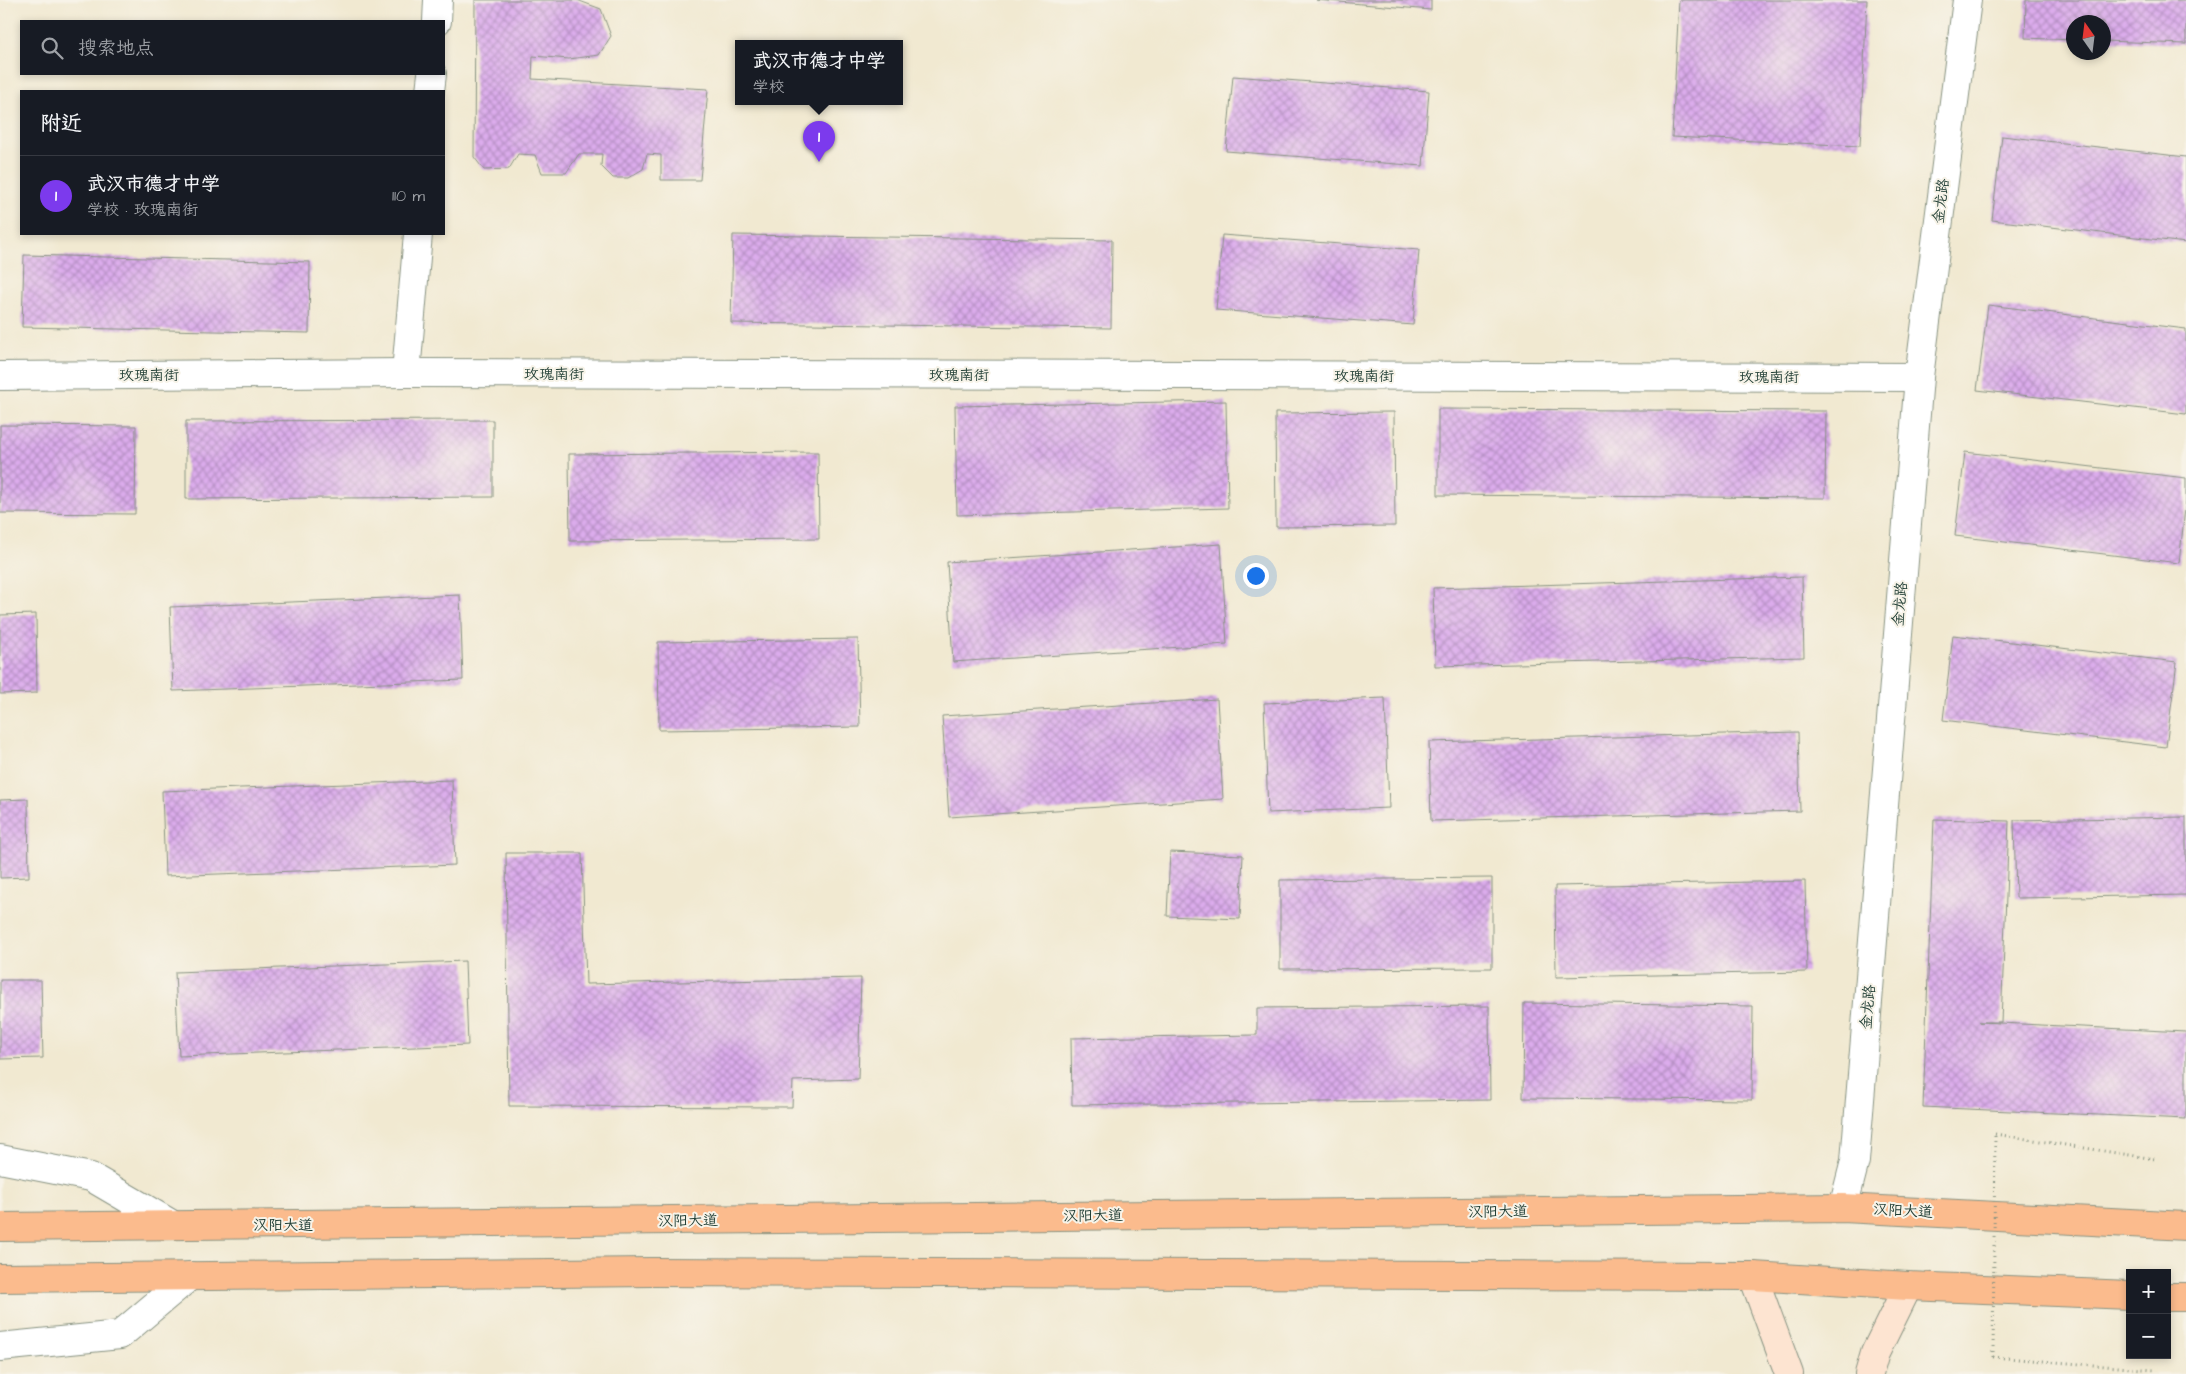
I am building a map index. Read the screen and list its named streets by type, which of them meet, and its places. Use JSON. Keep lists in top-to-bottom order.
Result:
{
  "streets": {
    "main road": ["汉阳大道"],
    "street": ["金龙路", "玫瑰南街"]
  },
  "crossings": [
    ["金龙路", "玫瑰南街"],
    ["金龙路", "汉阳大道"]
  ],
  "north": "top",
  "page": {
    "search": "搜索地点",
    "popup": ["武汉市德才中学", "学校"],
    "heading": "附近",
    "pins": "1",
    "list": [
      {
        "mark": "1",
        "name": "武汉市德才中学",
        "note": "学校 · 玫瑰南街",
        "value": "110 m"
      }
    ],
    "map_buttons": ["+", "−"]
  }
}
